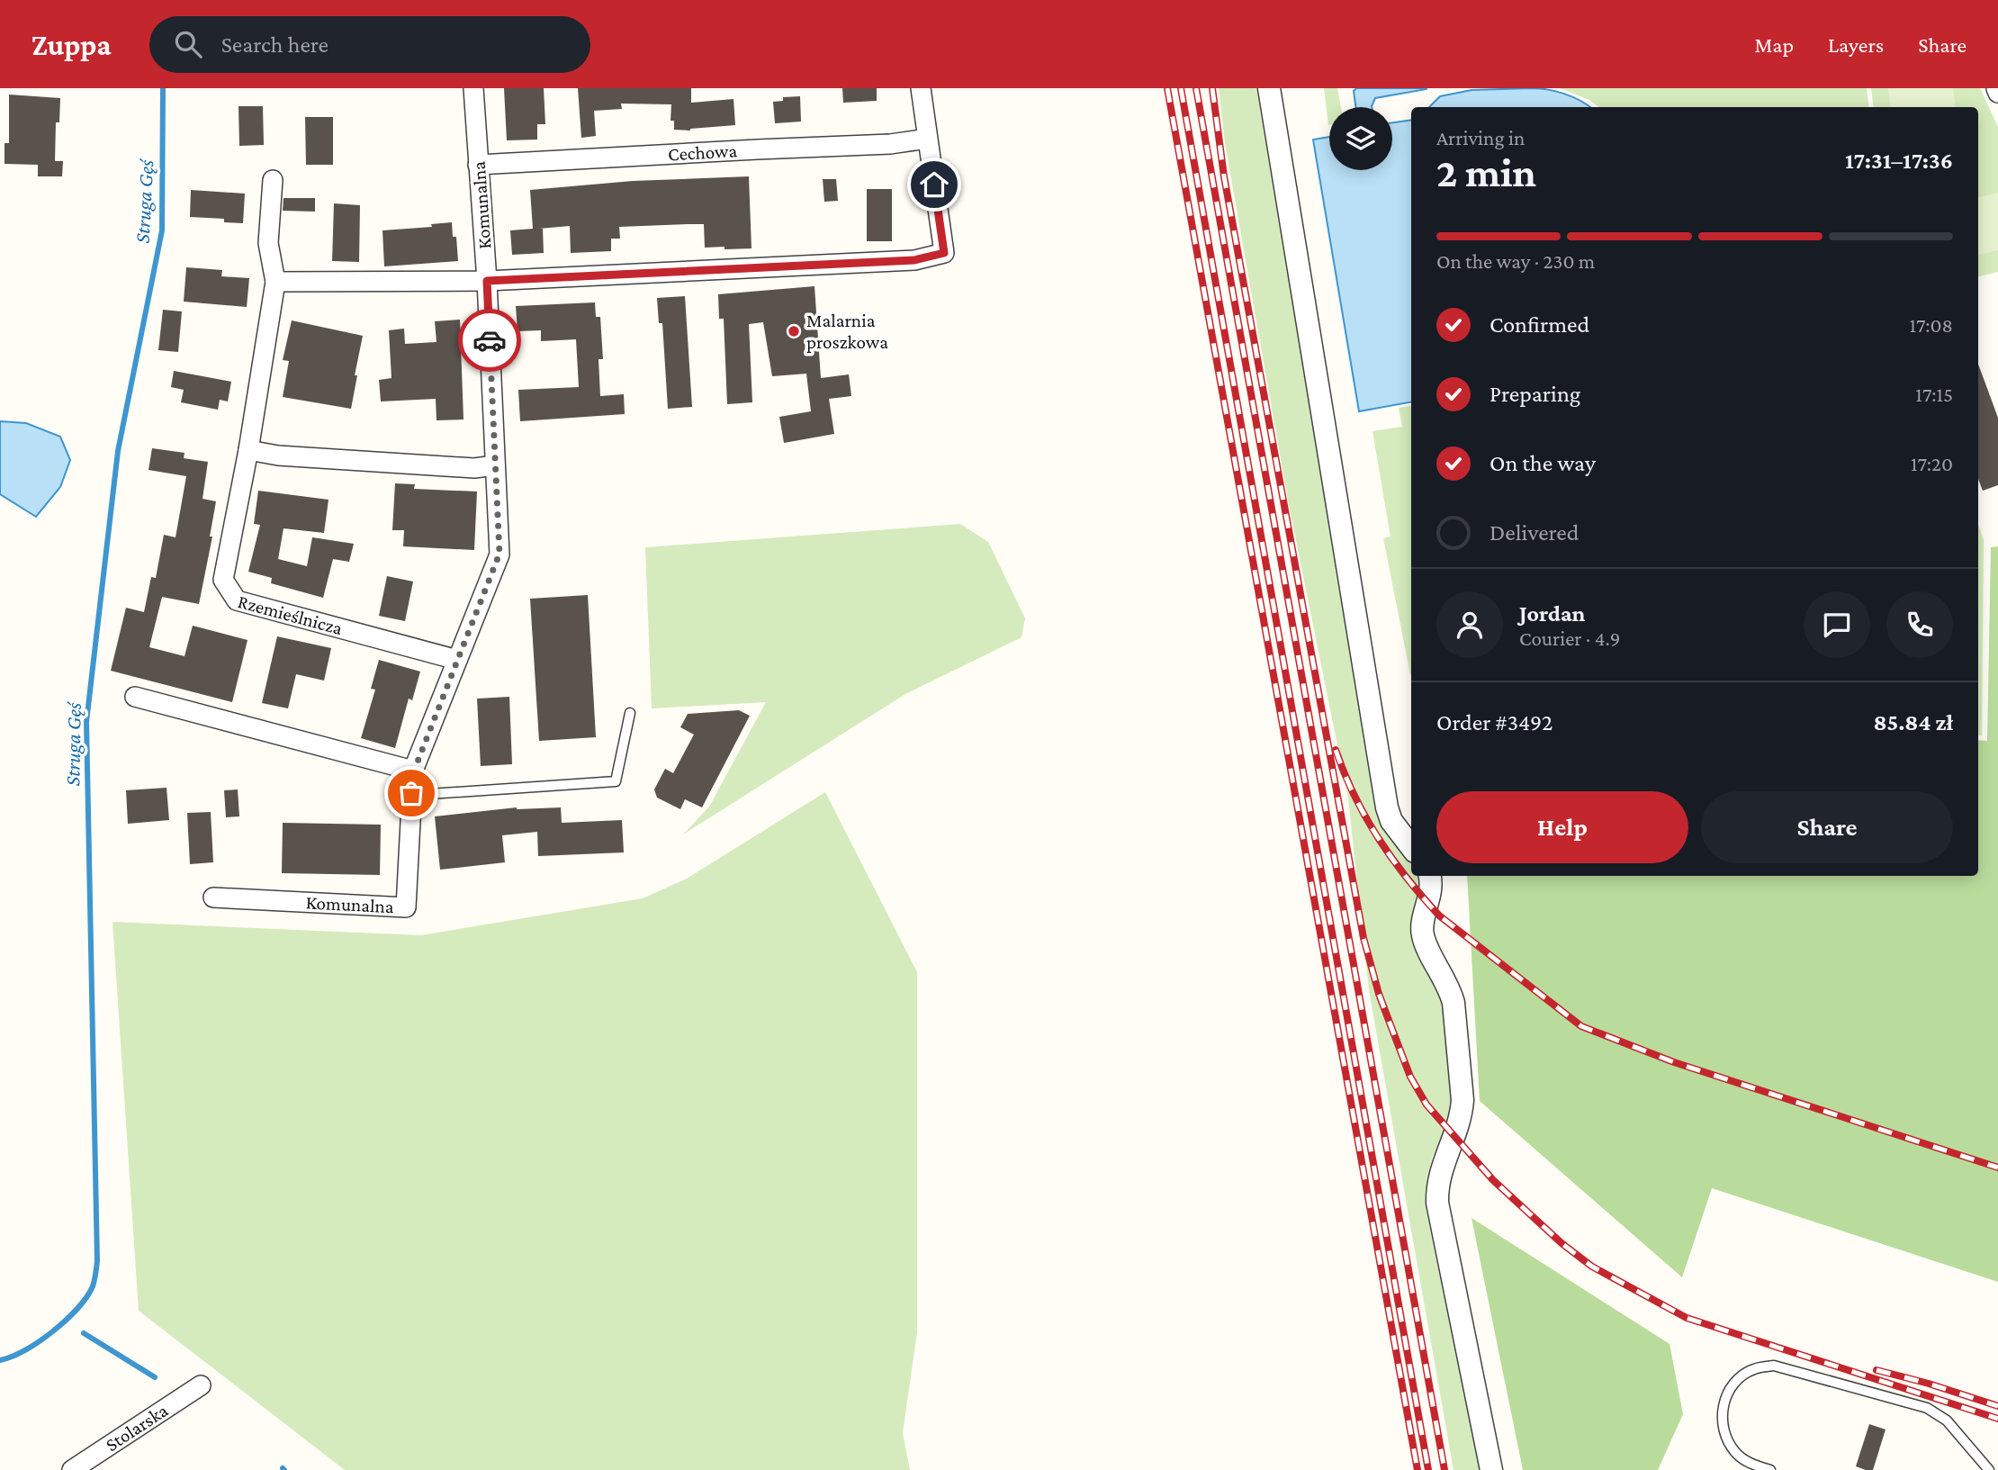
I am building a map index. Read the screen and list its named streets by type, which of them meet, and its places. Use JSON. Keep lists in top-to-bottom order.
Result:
{
  "streets": {
    "street": [
      "Cechowa",
      "Komunalna",
      "Rzemieślnicza",
      "Stolarska"
    ]
  },
  "crossings": [
    ["Cechowa", "Komunalna"],
    ["Komunalna", "Rzemieślnicza"]
  ],
  "water": ["Struga Gęś"],
  "places": ["Malarnia proszkowa"],
  "page": {
    "header": "Zuppa",
    "search": "Search here",
    "nav": ["Map", "Layers", "Share"],
    "heading": ["2 min", "Arriving in", "17:31–17:36"],
    "panel": [
      "Jordan",
      "Courier · 4.9",
      "Order #3492",
      "85.84 zł"
    ],
    "bar": "On the way · 230 m",
    "list": [
      ["Confirmed", "17:08"],
      ["Preparing", "17:15"],
      ["On the way", "17:20"],
      "Delivered"
    ],
    "buttons": ["Help", "Share"]
  }
}
